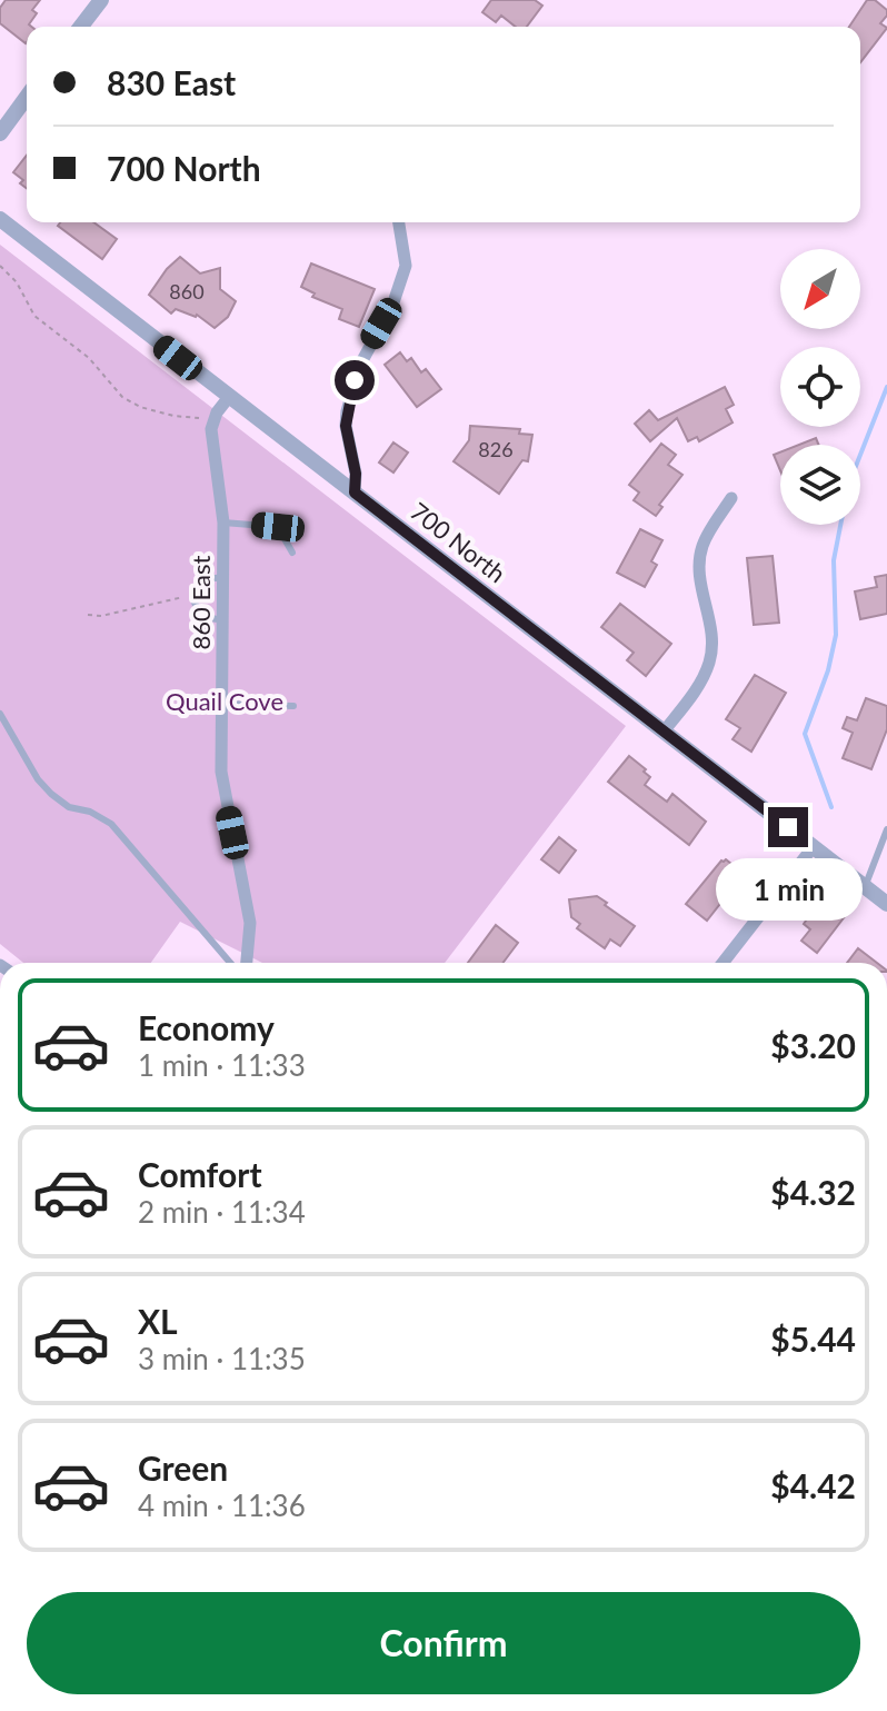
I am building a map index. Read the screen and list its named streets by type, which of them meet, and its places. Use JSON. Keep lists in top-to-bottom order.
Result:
{
  "streets": {
    "street": ["700 North", "860 East"]
  },
  "crossings": [
    ["700 North", "860 East"]
  ],
  "parks": ["Quail Cove"],
  "house_numbers": ["860", "826"],
  "north": "bottom left",
  "page": {
    "banner": ["830 East", "700 North"],
    "bubble": "1 min",
    "list": [
      {
        "name": "Economy",
        "note": "1 min · 11:33",
        "value": "$3.20"
      },
      {
        "name": "Comfort",
        "note": "2 min · 11:34",
        "value": "$4.32"
      },
      {
        "name": "XL",
        "note": "3 min · 11:35",
        "value": "$5.44"
      },
      {
        "name": "Green",
        "note": "4 min · 11:36",
        "value": "$4.42"
      }
    ],
    "buttons": "Confirm"
  }
}
